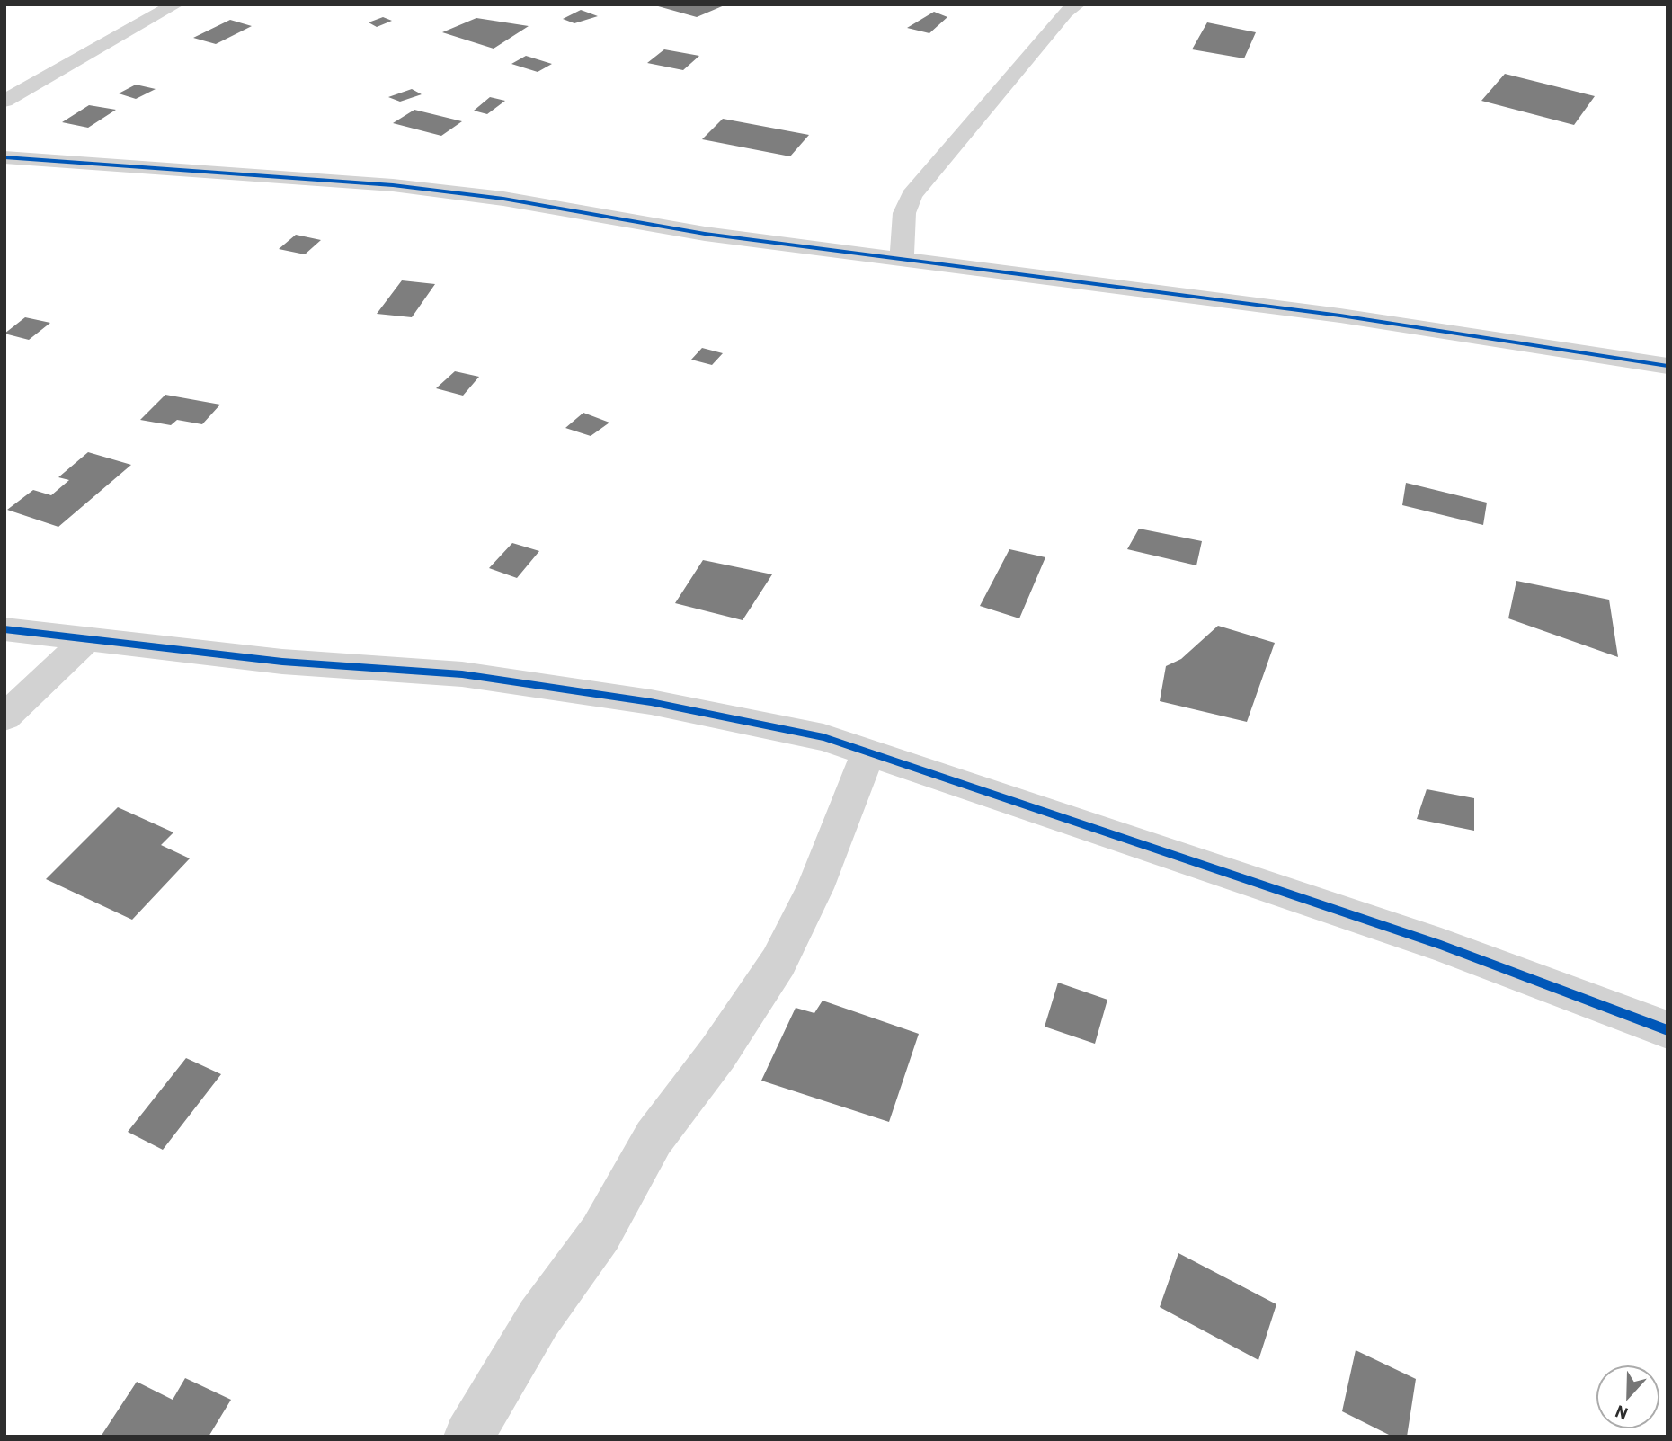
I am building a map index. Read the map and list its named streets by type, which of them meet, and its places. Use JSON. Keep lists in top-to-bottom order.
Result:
{
  "north": "bottom"
}
